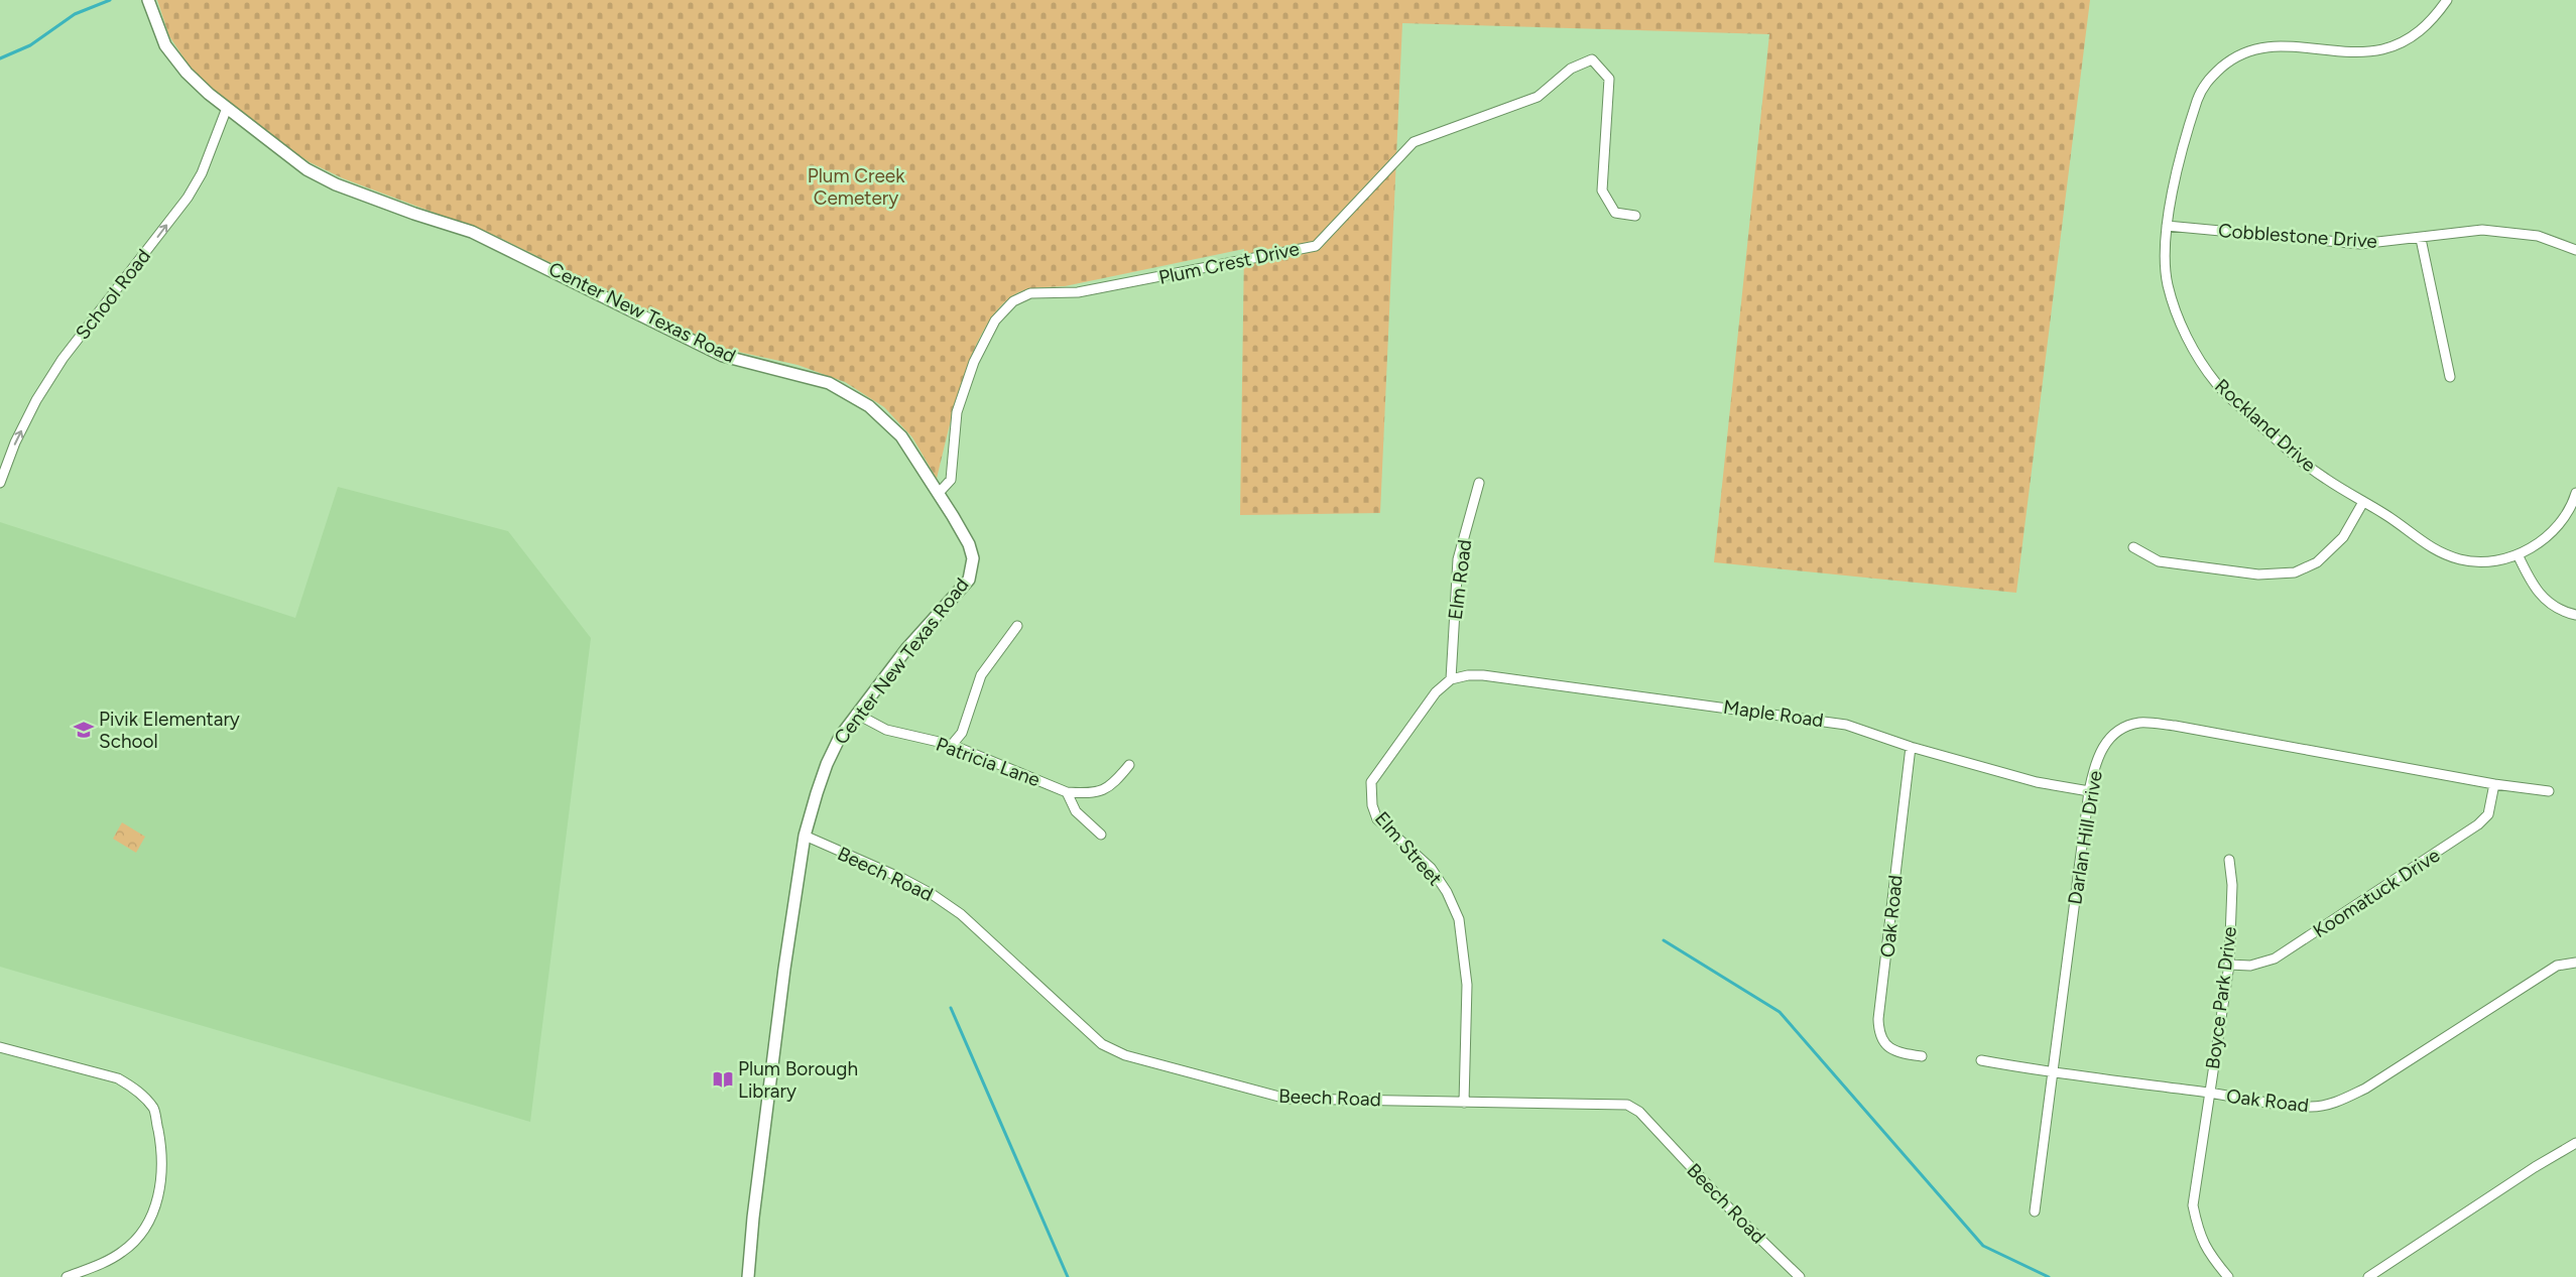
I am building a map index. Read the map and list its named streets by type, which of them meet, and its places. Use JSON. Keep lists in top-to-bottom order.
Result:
{
  "streets": {
    "street": [
      "Cobblestone Drive",
      "Plum Crest Drive",
      "School Road",
      "Center New Texas Road",
      "Rockland Drive",
      "Elm Road",
      "Maple Road",
      "Patricia Lane",
      "Darlan Hill Drive",
      "Elm Street",
      "Beech Road",
      "Koomatuck Drive",
      "Oak Road",
      "Boyce Park Drive"
    ]
  },
  "crossings": [
    ["Cobblestone Drive", "Rockland Drive"],
    ["Plum Crest Drive", "Center New Texas Road"],
    ["School Road", "Center New Texas Road"],
    ["Center New Texas Road", "Patricia Lane"],
    ["Center New Texas Road", "Beech Road"],
    ["Elm Road", "Maple Road"],
    ["Elm Road", "Elm Street"],
    ["Maple Road", "Darlan Hill Drive"],
    ["Maple Road", "Elm Street"],
    ["Maple Road", "Oak Road"],
    ["Darlan Hill Drive", "Koomatuck Drive"],
    ["Darlan Hill Drive", "Oak Road"],
    ["Elm Street", "Beech Road"],
    ["Koomatuck Drive", "Boyce Park Drive"],
    ["Oak Road", "Boyce Park Drive"]
  ],
  "one_way": ["School Road"],
  "parks": ["Plum Creek Cemetery"],
  "places": {
    "school or university": ["Pivik Elementary School"],
    "library": ["Plum Borough Library"]
  }
}
